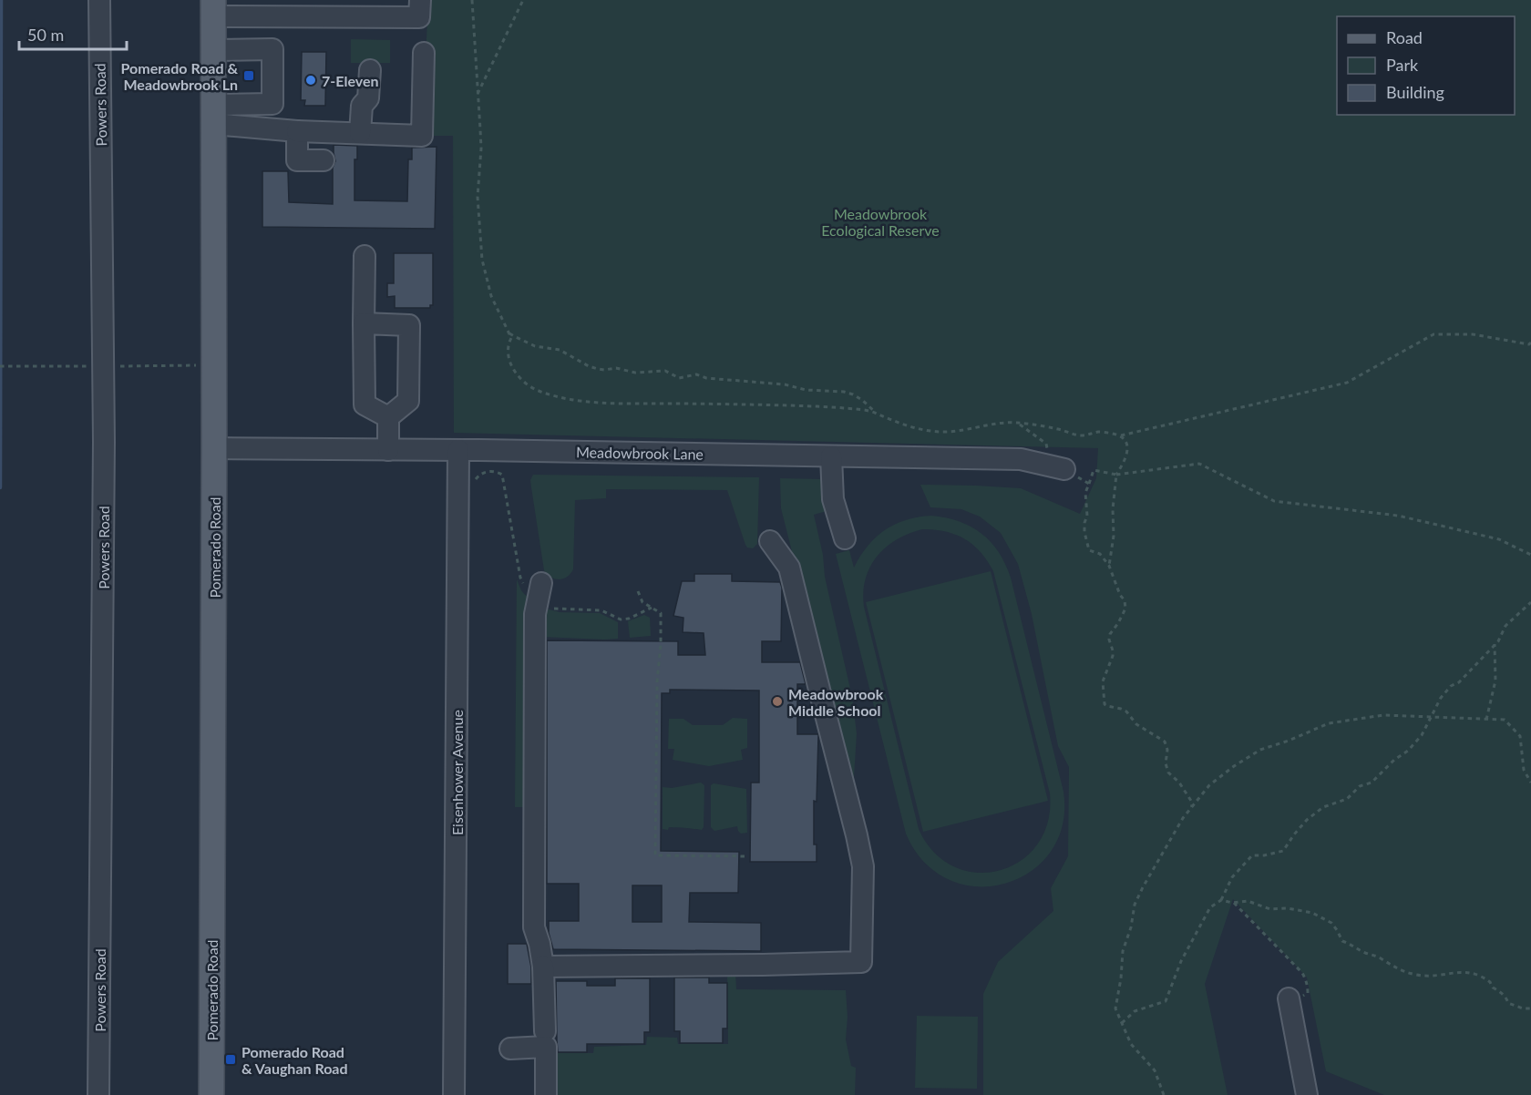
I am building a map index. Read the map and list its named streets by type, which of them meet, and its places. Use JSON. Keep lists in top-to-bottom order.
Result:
{
  "streets": {
    "main road": ["Pomerado Road"],
    "street": ["Powers Road", "Meadowbrook Lane", "Eisenhower Avenue"]
  },
  "crossings": [
    ["Meadowbrook Lane", "Pomerado Road"],
    ["Meadowbrook Lane", "Eisenhower Avenue"]
  ],
  "parks": ["Meadowbrook Ecological Reserve"],
  "places": {
    "transit": ["Pomerado Road & Meadowbrook Ln", "Pomerado Road & Vaughan Road"],
    "other": ["7-Eleven", "Meadowbrook Middle School"]
  },
  "legend": ["Road", "Park", "Building"],
  "scale_bar": "50 m"
}
